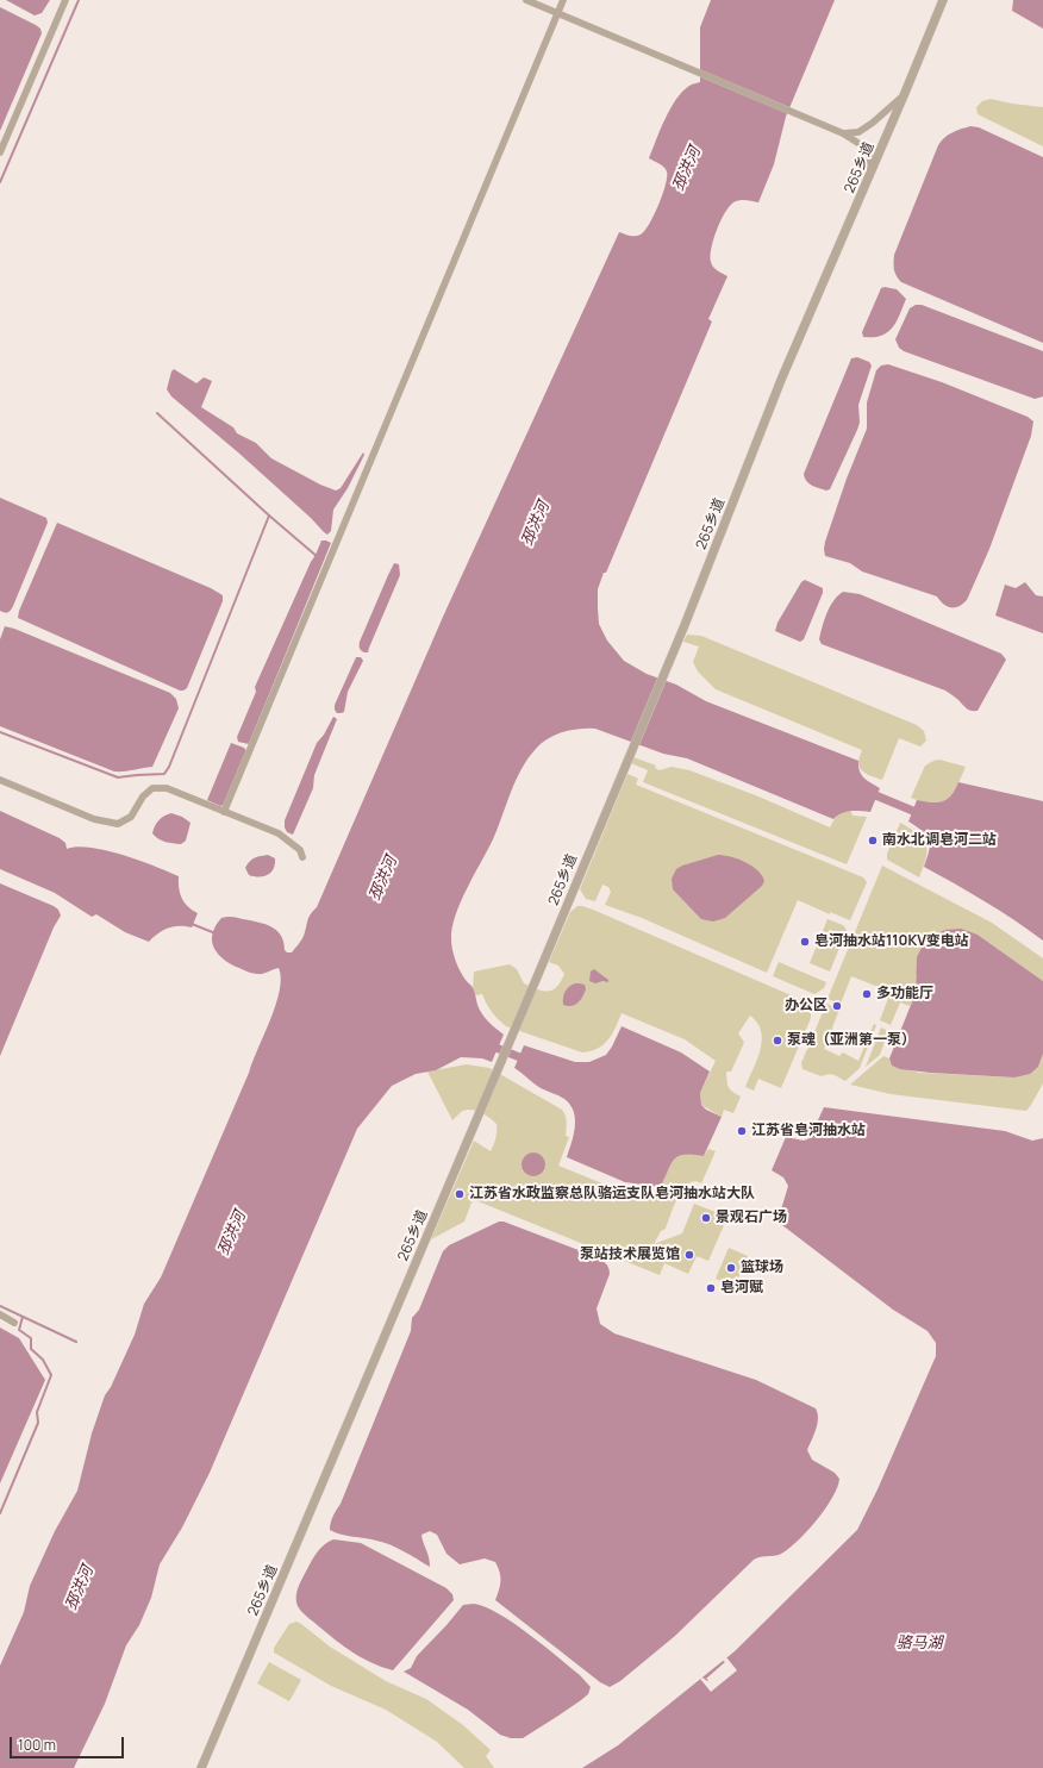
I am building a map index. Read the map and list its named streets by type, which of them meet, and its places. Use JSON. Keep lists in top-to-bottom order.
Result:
{
  "streets": {
    "street": ["265乡道"]
  },
  "water": ["邳洪河", "骆马湖"],
  "places": [
    "南水北调皂河二站",
    "皂河抽水站110KV变电站",
    "多功能厅",
    "办公区",
    "泵魂（亚洲第一泵）",
    "江苏省皂河抽水站",
    "江苏省水政监察总队骆运支队皂河抽水站大队",
    "景观石广场",
    "泵站技术展览馆",
    "篮球场",
    "皂河赋"
  ],
  "scale_bar": "100 m"
}
